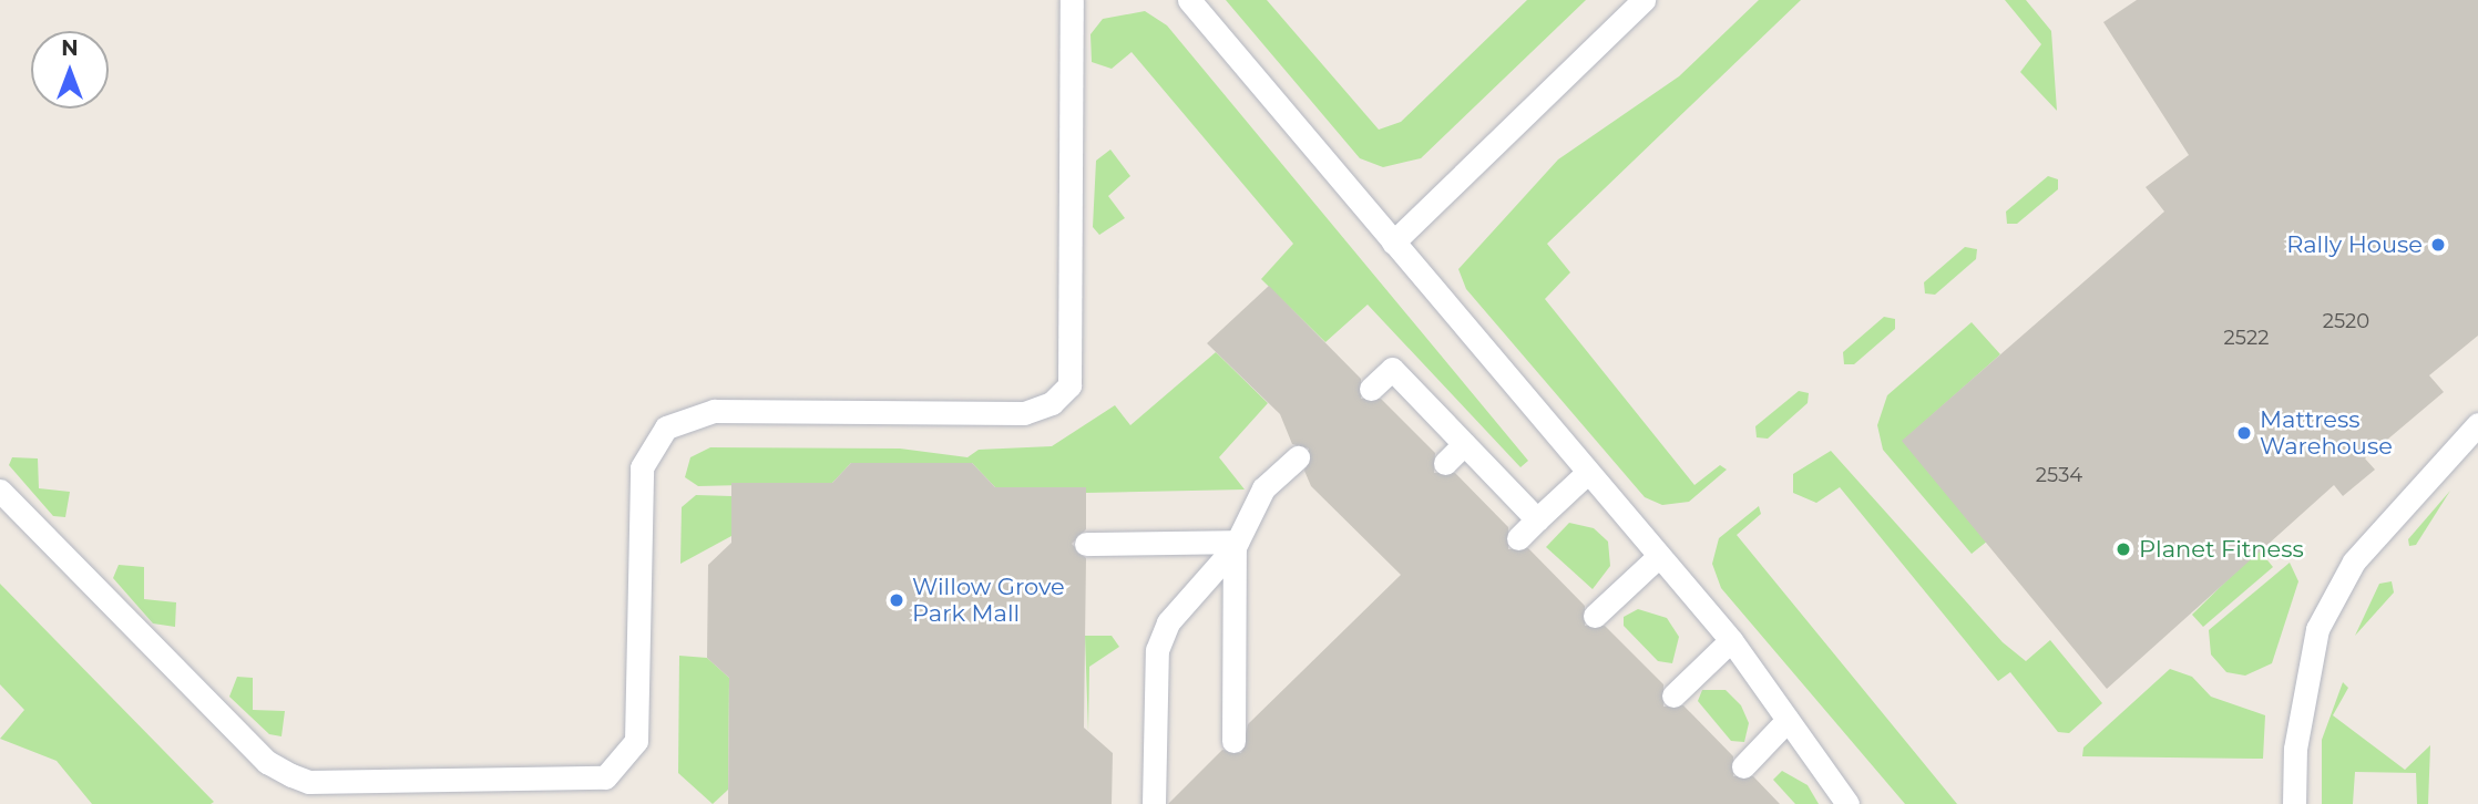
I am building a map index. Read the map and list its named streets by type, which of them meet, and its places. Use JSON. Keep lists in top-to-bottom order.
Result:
{
  "places": [
    "Rally House",
    "Mattress Warehouse",
    "Planet Fitness",
    "Willow Grove Park Mall"
  ],
  "house_numbers": ["2520", "2522", "2534"],
  "north": "top"
}
